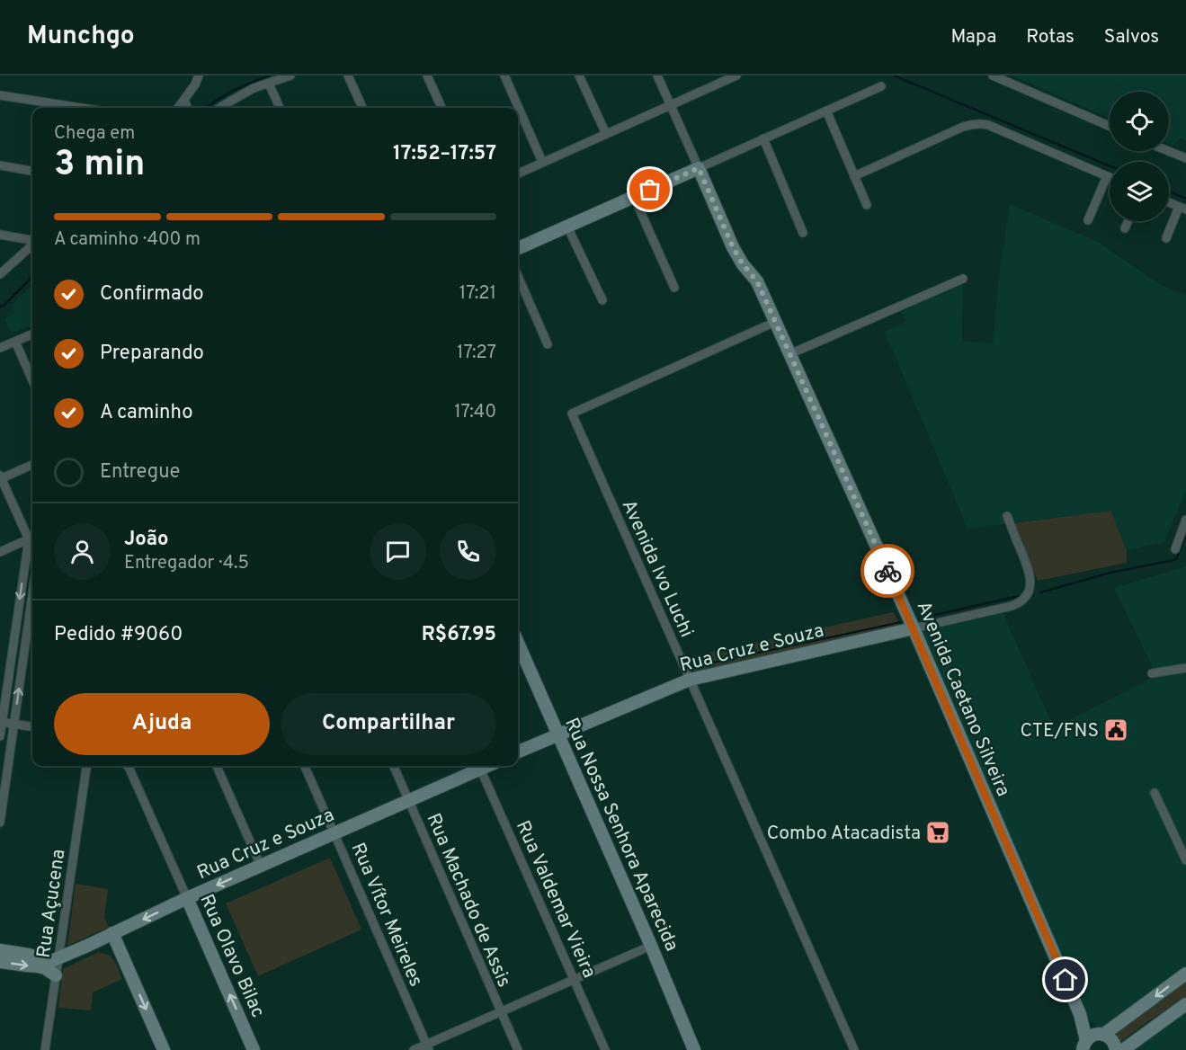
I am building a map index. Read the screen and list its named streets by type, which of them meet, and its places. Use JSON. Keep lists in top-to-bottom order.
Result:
{
  "streets": {
    "main road": [
      "Rua Cruz e Souza",
      "Avenida Caetano Silveira",
      "Rua Nossa Senhora Aparecida",
      "Rua Olavo Bilac"
    ],
    "street": [
      "Avenida Ivo Luchi",
      "Rua Valdemar Vieira",
      "Rua Machado de Assis",
      "Rua Açucena",
      "Rua Vítor Meireles"
    ]
  },
  "crossings": [
    ["Avenida Ivo Luchi", "Rua Cruz e Souza"],
    ["Avenida Ivo Luchi", "Avenida Caetano Silveira"],
    ["Rua Cruz e Souza", "Avenida Caetano Silveira"],
    ["Rua Cruz e Souza", "Rua Nossa Senhora Aparecida"],
    ["Rua Cruz e Souza", "Rua Machado de Assis"],
    ["Rua Cruz e Souza", "Rua Açucena"],
    ["Rua Cruz e Souza", "Rua Vítor Meireles"],
    ["Rua Cruz e Souza", "Rua Olavo Bilac"]
  ],
  "one_way": ["Rua Olavo Bilac"],
  "places": {
    "public building": ["CTE/FNS"],
    "supermarket": ["Combo Atacadista"]
  },
  "page": {
    "header": "Munchgo",
    "nav": ["Mapa", "Rotas", "Salvos"],
    "heading": ["3 min", "Chega em", "17:52–17:57"],
    "panel": [
      "João",
      "Entregador · 4.5",
      "Pedido #9060",
      "R$67.95"
    ],
    "bar": "A caminho · 400 m",
    "list": [
      ["Confirmado", "17:21"],
      ["Preparando", "17:27"],
      ["A caminho", "17:40"],
      "Entregue"
    ],
    "buttons": ["Ajuda", "Compartilhar"]
  }
}
